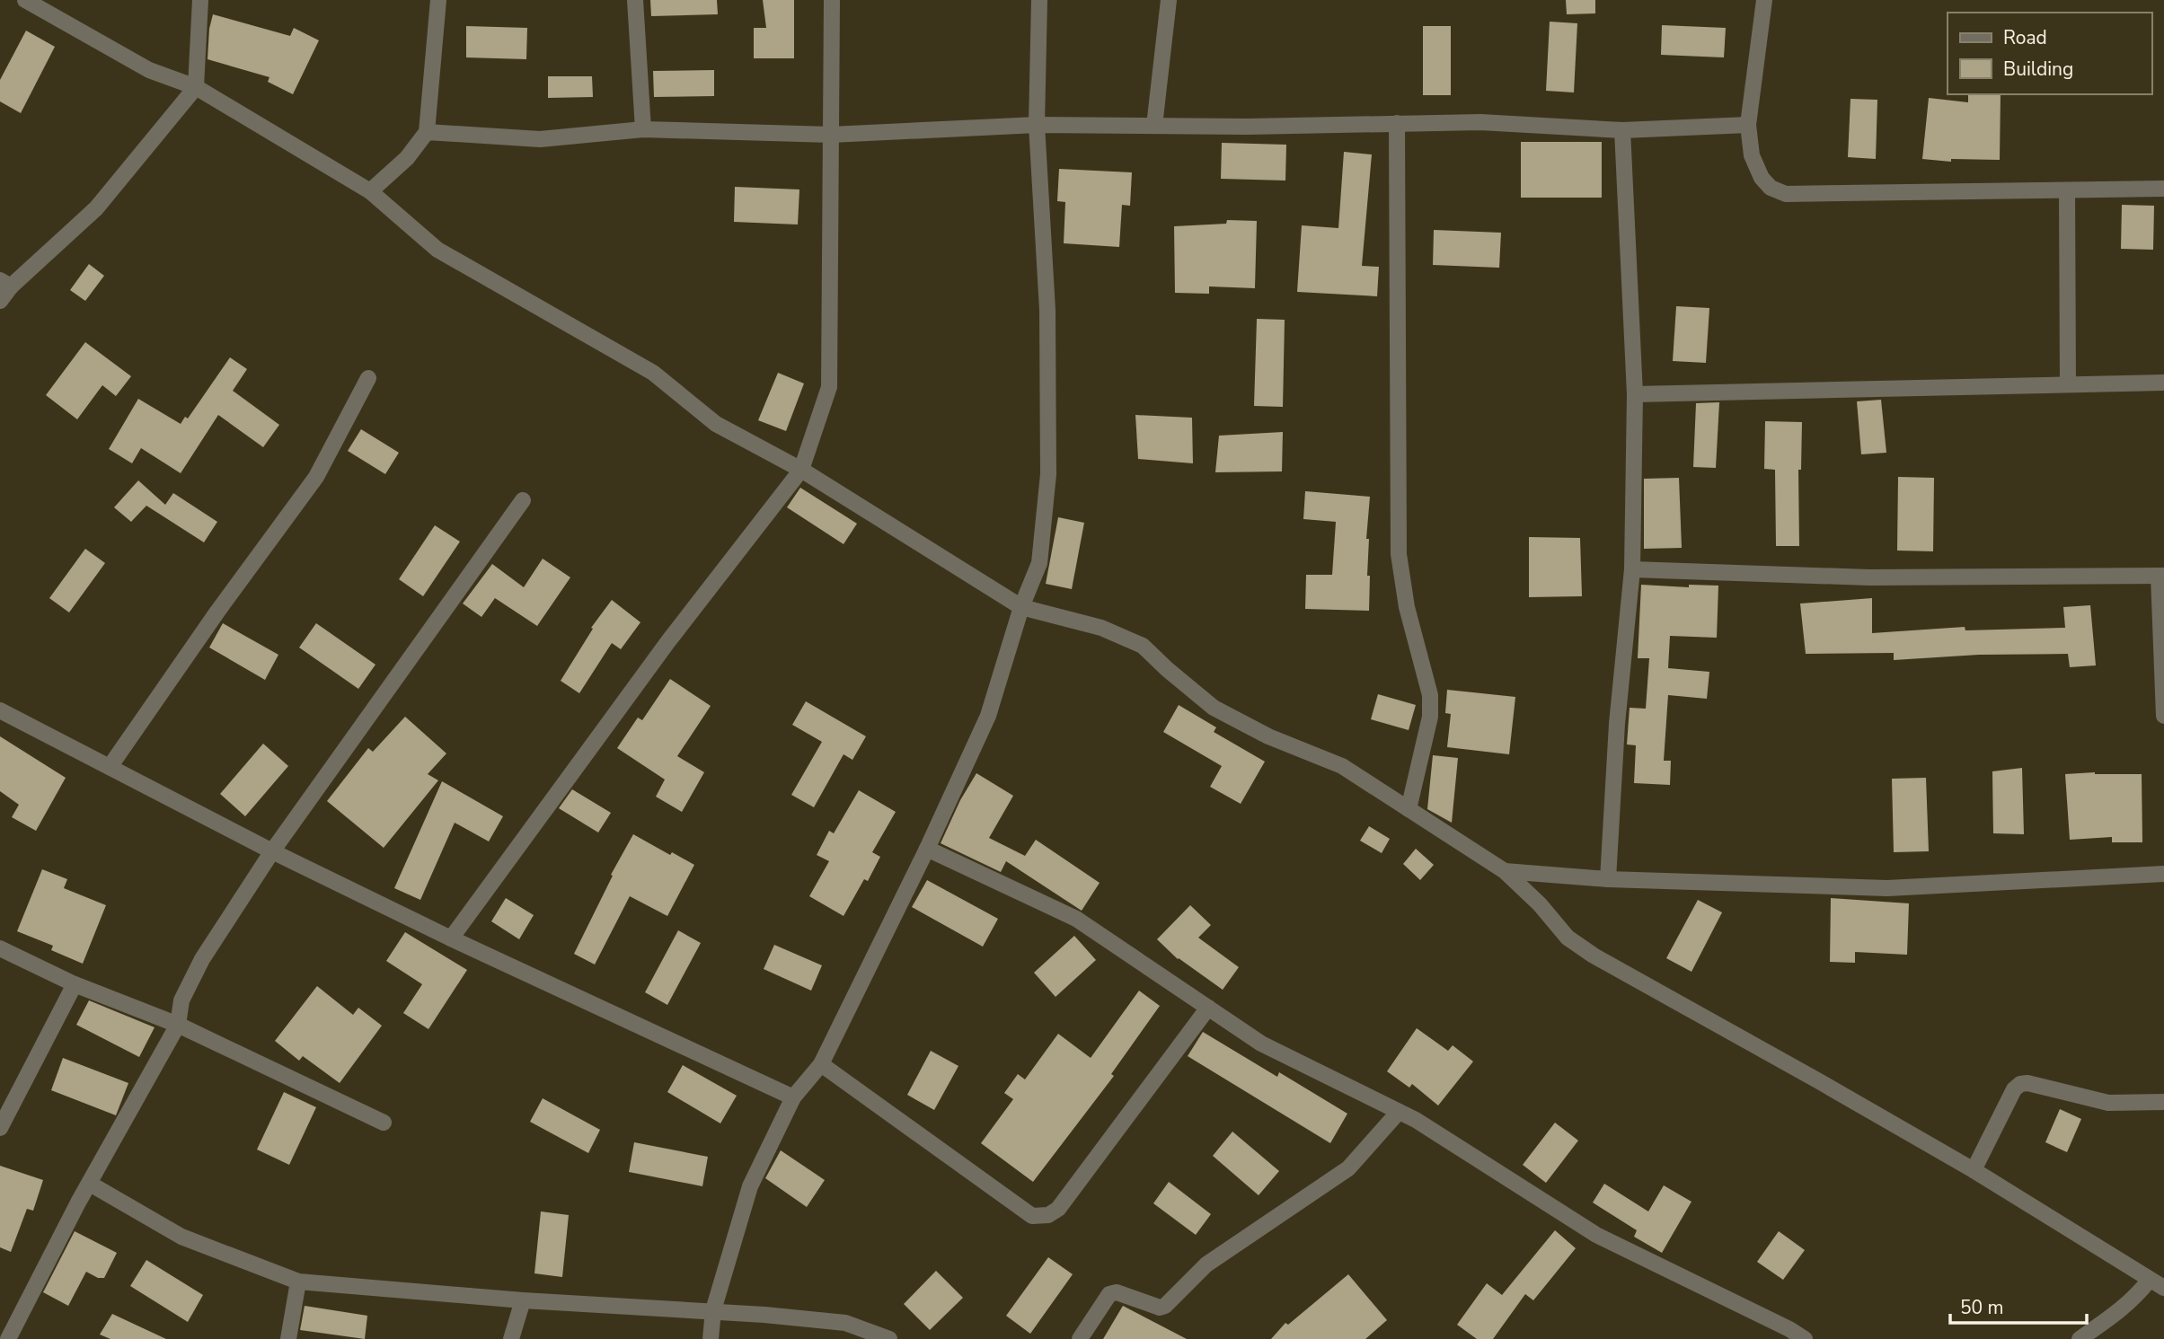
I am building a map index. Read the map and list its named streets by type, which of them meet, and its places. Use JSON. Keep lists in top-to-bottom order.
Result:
{
  "legend": ["Road", "Building"],
  "scale_bar": "50 m"
}
